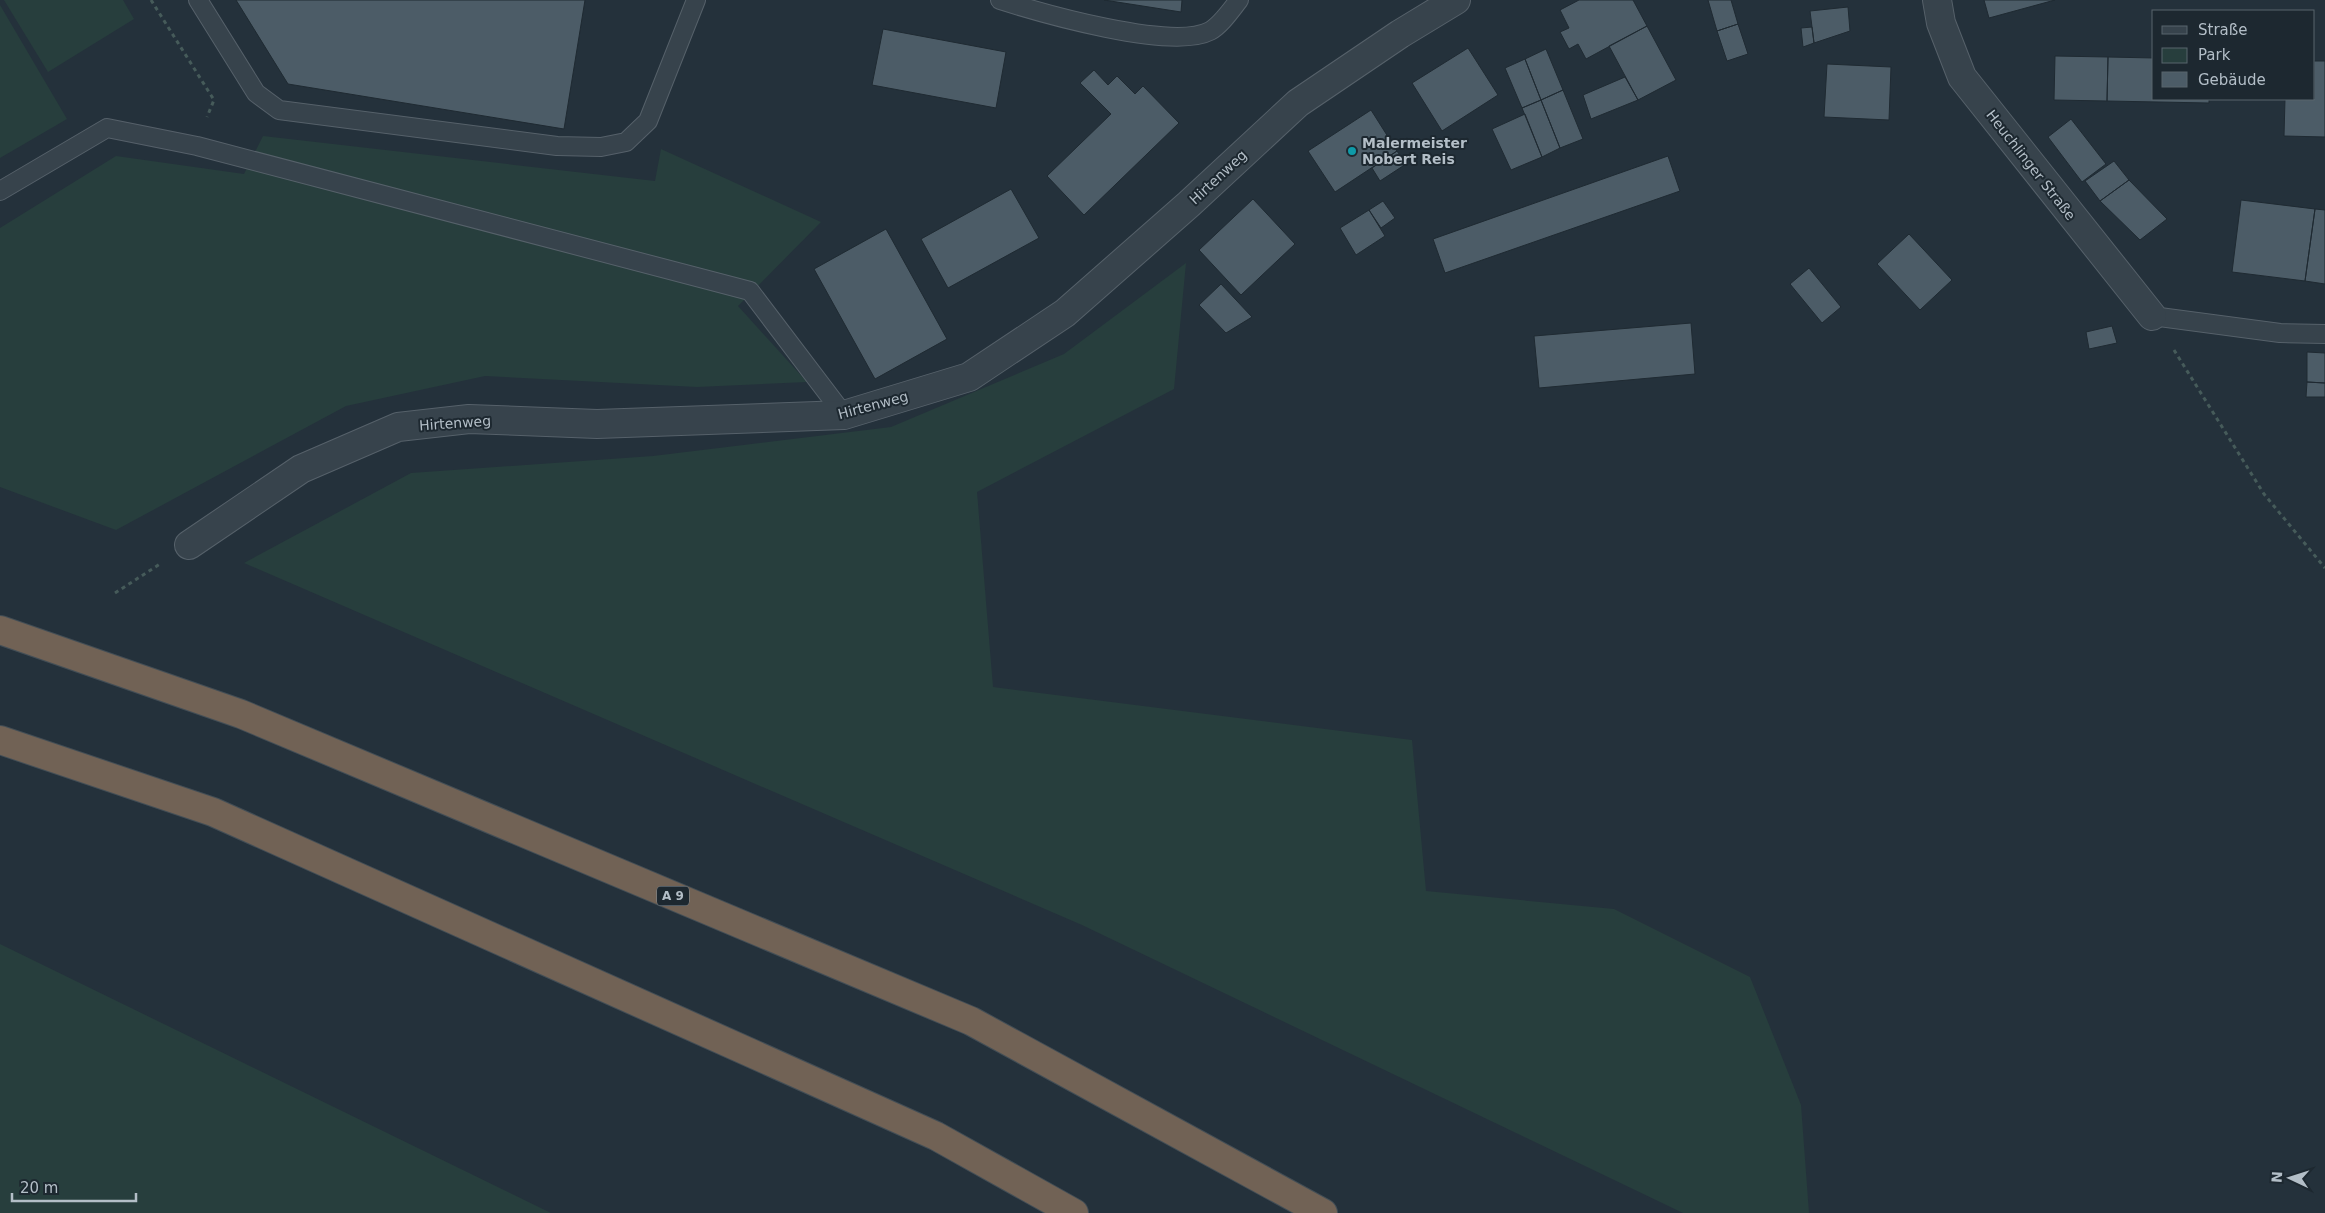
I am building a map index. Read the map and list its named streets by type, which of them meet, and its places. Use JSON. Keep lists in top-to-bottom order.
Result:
{
  "streets": {
    "highway": ["A 9"],
    "street": ["Heuchlinger Straße", "Hirtenweg"]
  },
  "places": ["Malermeister Nobert Reis"],
  "legend": ["Straße", "Park", "Gebäude"],
  "scale_bar": "20 m",
  "north": "left"
}
